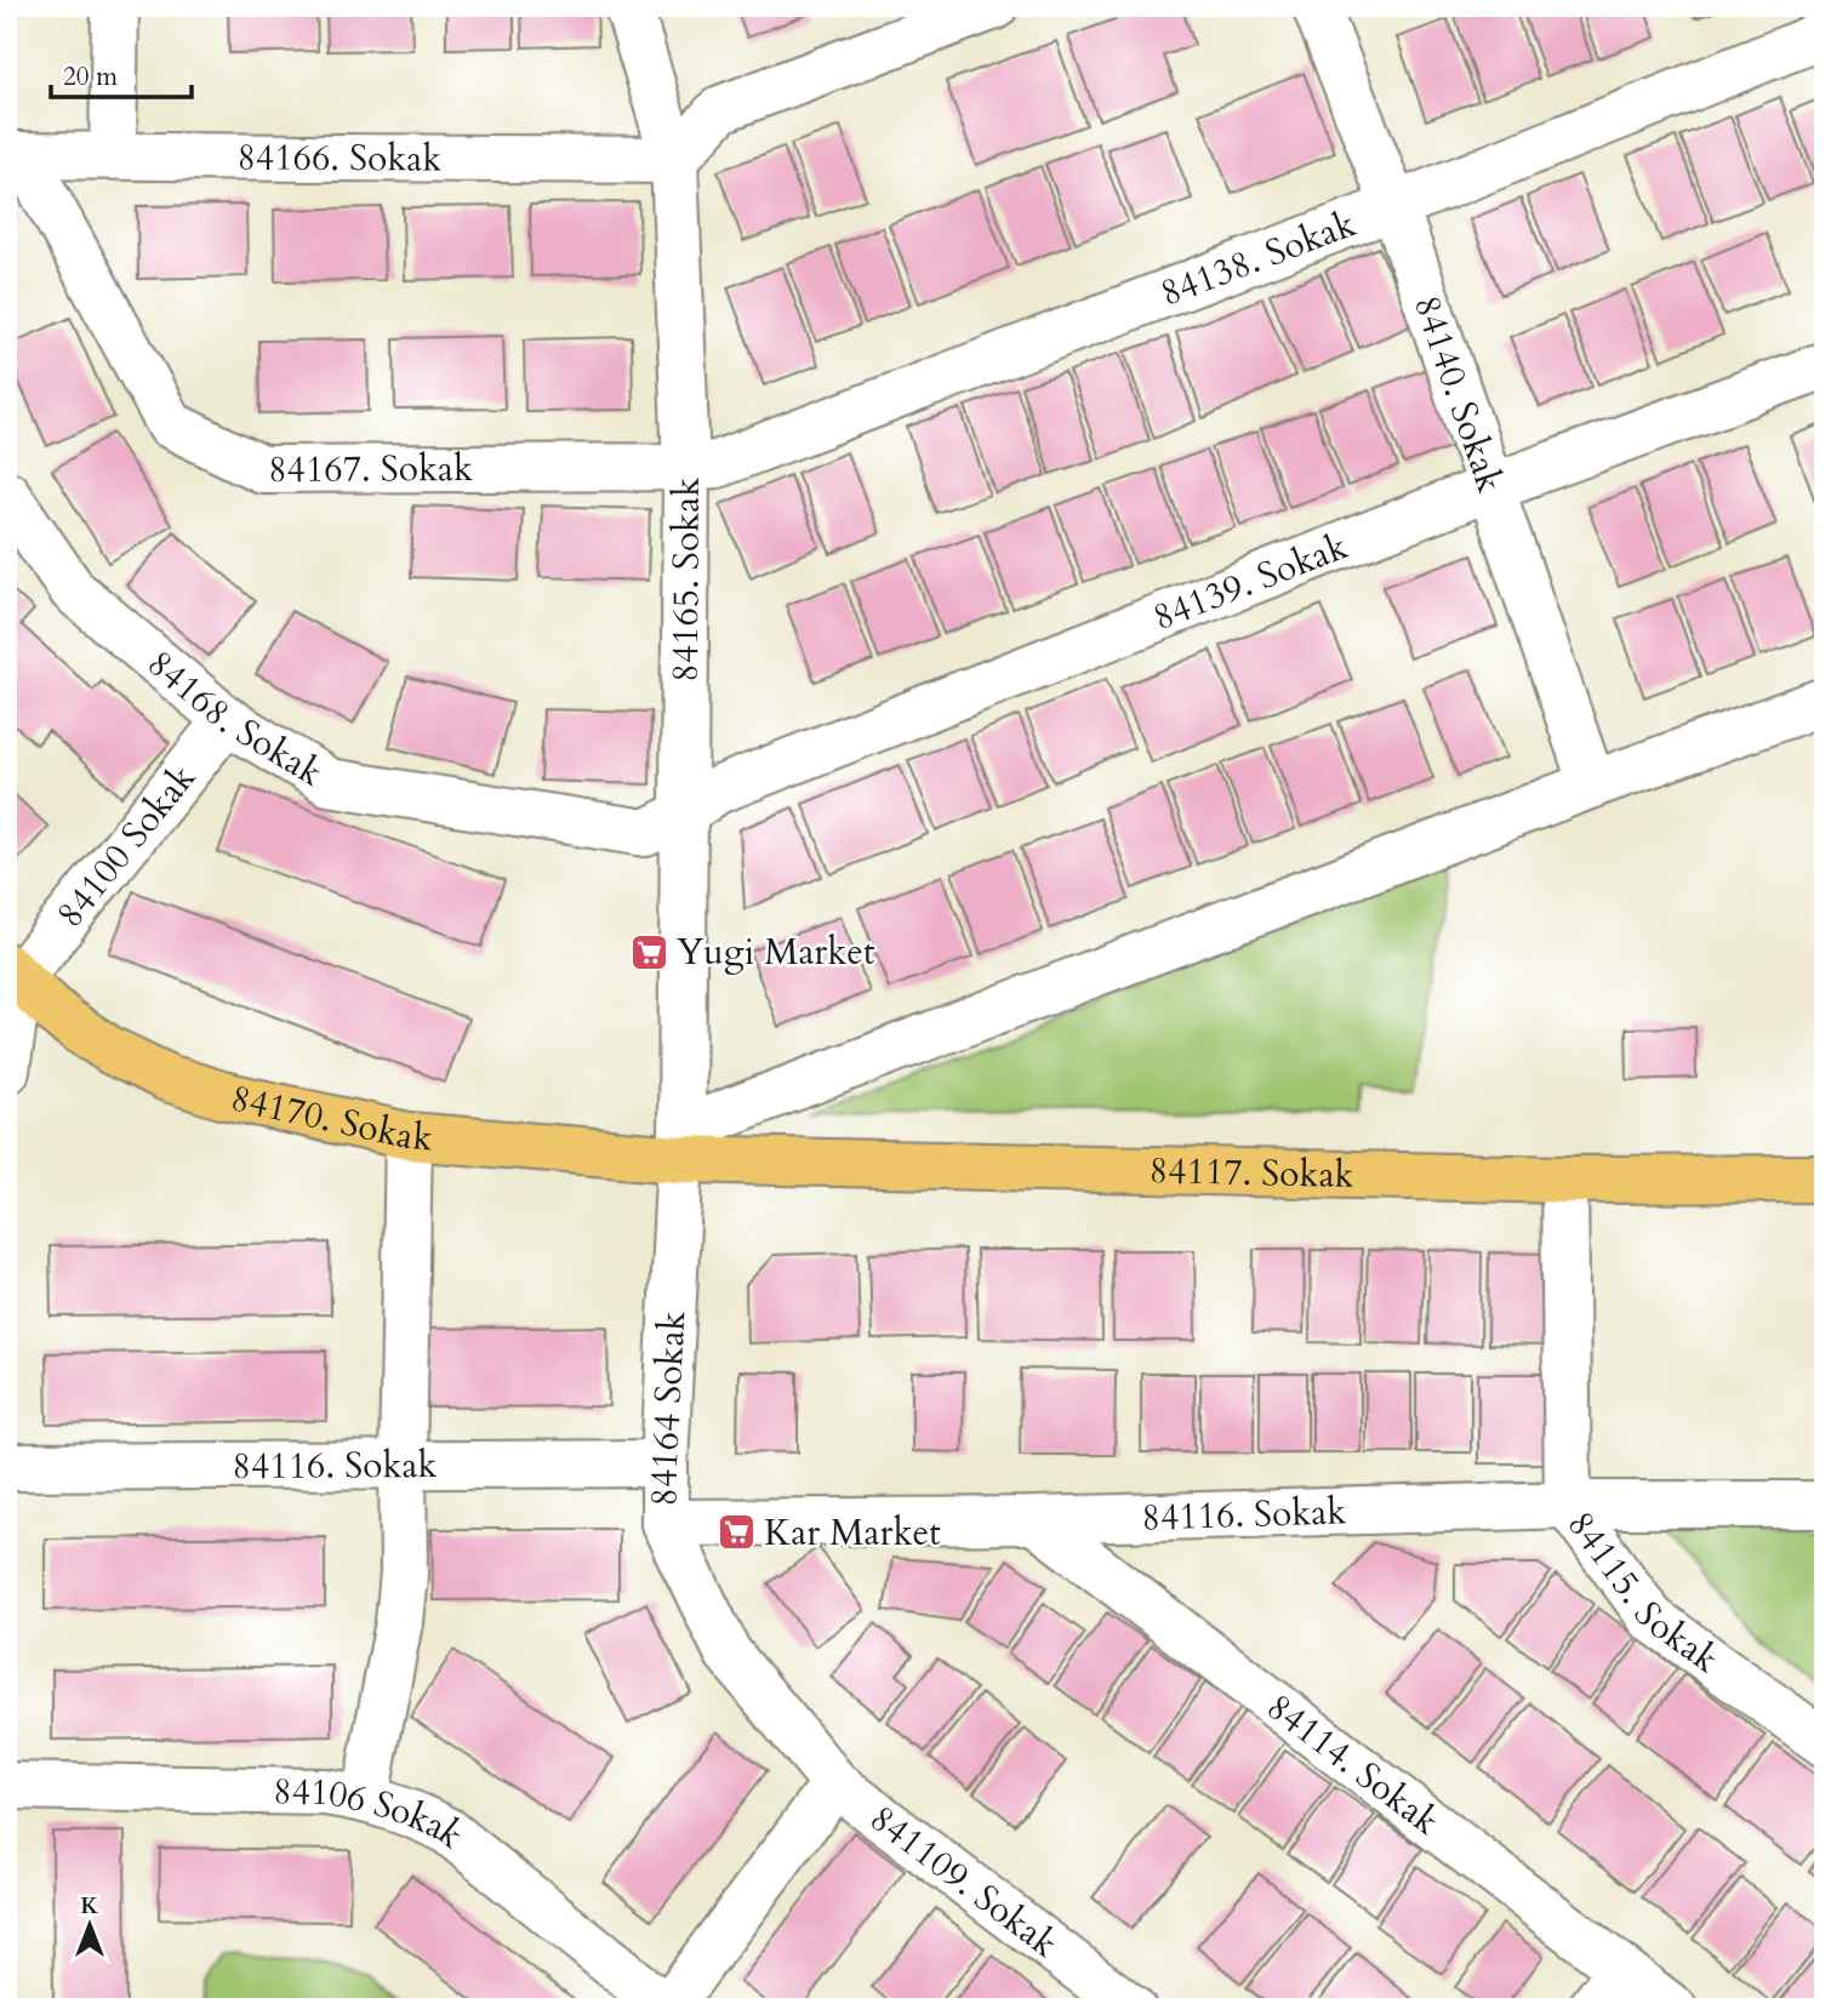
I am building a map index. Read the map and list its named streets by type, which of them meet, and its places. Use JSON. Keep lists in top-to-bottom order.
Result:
{
  "streets": {
    "main road": ["84170. Sokak", "84117. Sokak"],
    "street": [
      "84166. Sokak",
      "84138. Sokak",
      "84140. Sokak",
      "84167. Sokak",
      "84165. Sokak",
      "84139. Sokak",
      "84168. Sokak",
      "84100 Sokak",
      "84164 Sokak",
      "84116. Sokak",
      "84115. Sokak",
      "84114. Sokak",
      "84106 Sokak",
      "841109. Sokak"
    ]
  },
  "crossings": [
    ["84166. Sokak", "84167. Sokak"],
    ["84166. Sokak", "84165. Sokak"],
    ["84138. Sokak", "84140. Sokak"],
    ["84138. Sokak", "84167. Sokak"],
    ["84138. Sokak", "84165. Sokak"],
    ["84140. Sokak", "84139. Sokak"],
    ["84167. Sokak", "84165. Sokak"],
    ["84165. Sokak", "84139. Sokak"],
    ["84165. Sokak", "84168. Sokak"],
    ["84165. Sokak", "84170. Sokak"],
    ["84165. Sokak", "84117. Sokak"],
    ["84165. Sokak", "84164 Sokak"],
    ["84139. Sokak", "84168. Sokak"],
    ["84168. Sokak", "84100 Sokak"],
    ["84100 Sokak", "84170. Sokak"],
    ["84170. Sokak", "84117. Sokak"],
    ["84170. Sokak", "84164 Sokak"],
    ["84117. Sokak", "84164 Sokak"],
    ["84117. Sokak", "84115. Sokak"],
    ["84164 Sokak", "84116. Sokak"],
    ["84164 Sokak", "841109. Sokak"],
    ["84116. Sokak", "84115. Sokak"],
    ["84116. Sokak", "84114. Sokak"]
  ],
  "places": {
    "supermarket": ["Yugi Market", "Kar Market"]
  },
  "scale_bar": "20 m",
  "north": "top"
}
